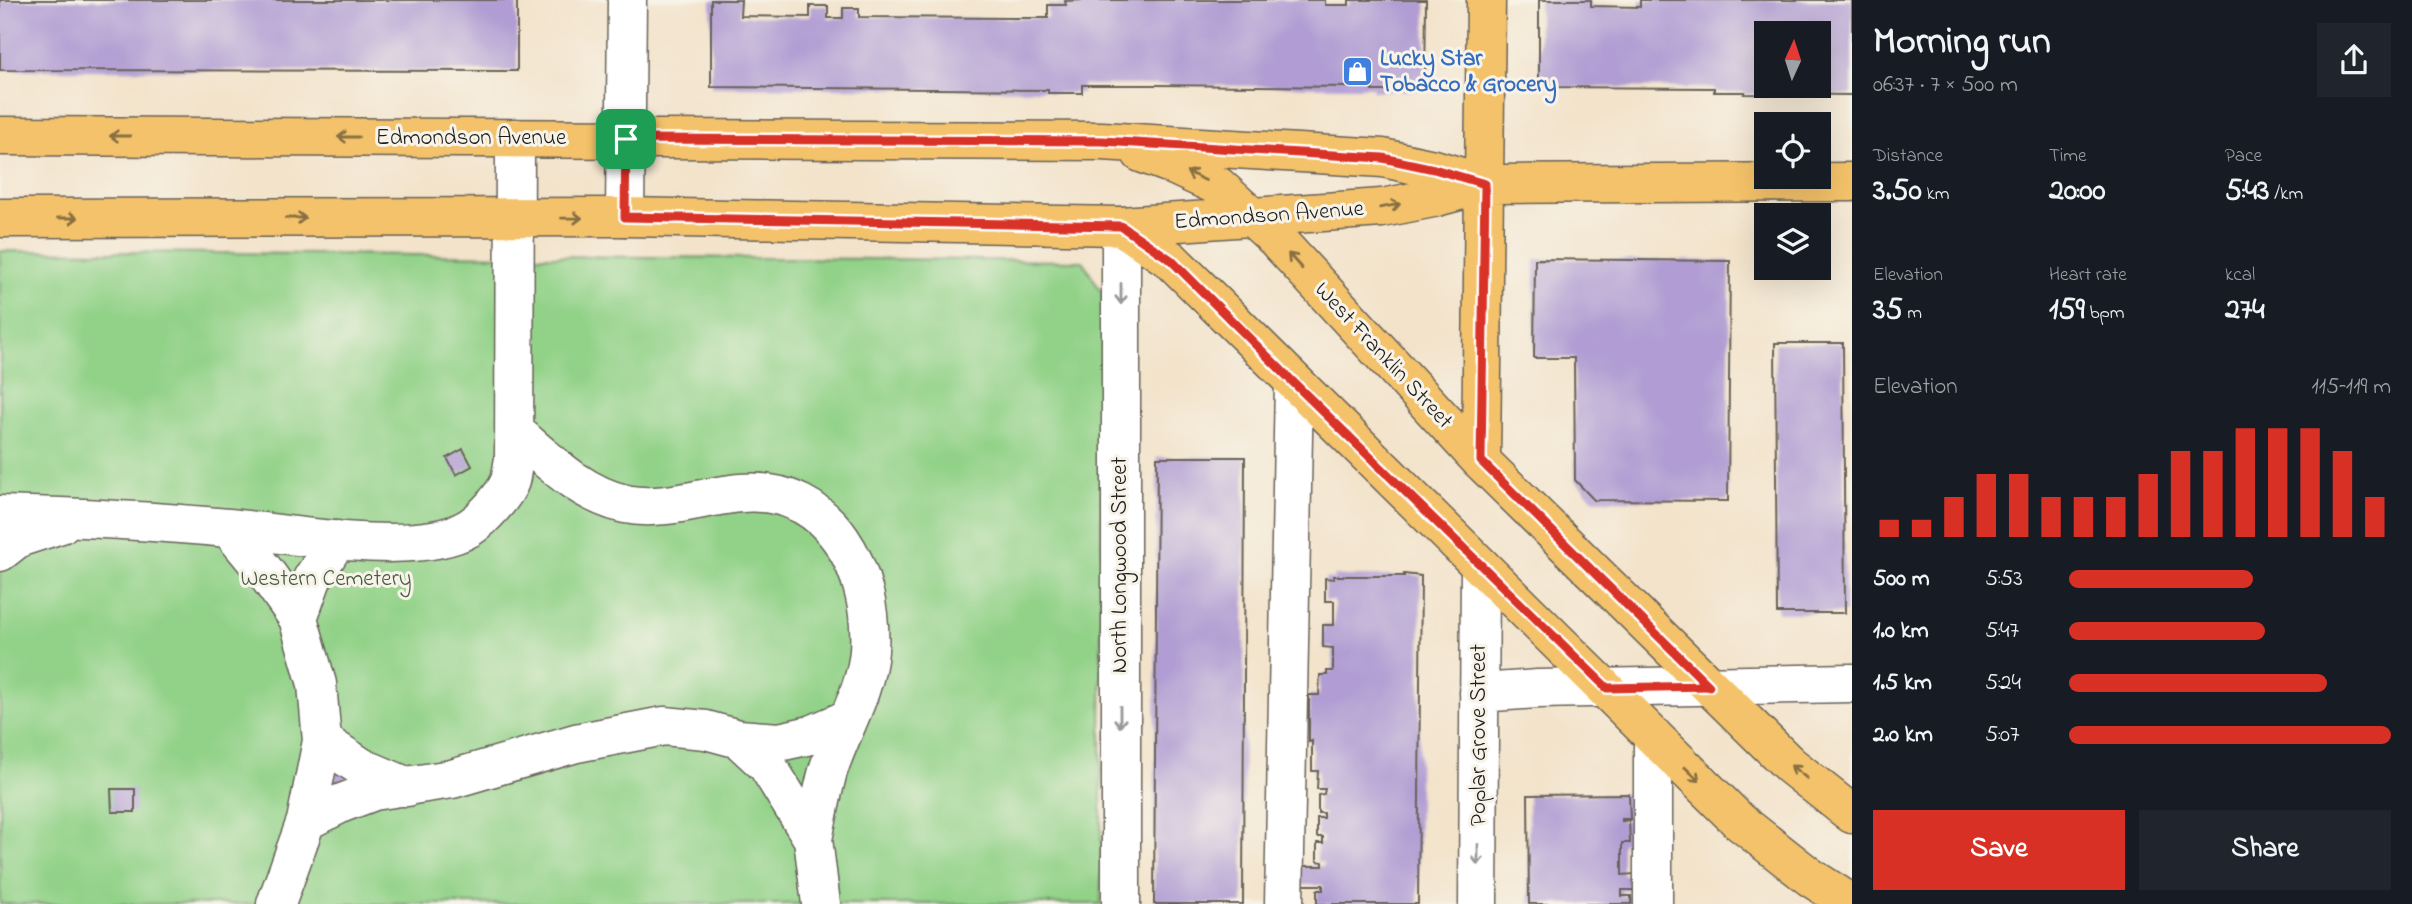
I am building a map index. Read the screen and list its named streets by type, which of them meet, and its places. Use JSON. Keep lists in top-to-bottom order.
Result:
{
  "streets": {
    "main road": ["Edmondson Avenue", "West Franklin Street"],
    "street": ["North Longwood Street", "Poplar Grove Street"]
  },
  "crossings": [
    ["Edmondson Avenue", "West Franklin Street"],
    ["Edmondson Avenue", "North Longwood Street"]
  ],
  "parks": ["Western Cemetery"],
  "places": {
    "shop": ["Lucky Star Tobacco & Grocery"]
  },
  "north": "top",
  "page": {
    "heading": ["Morning run", "06:37 · 7 × 500 m"],
    "stats": [
      ["Distance", "3.50 km"],
      ["Time", "20:00"],
      ["Pace", "5:43 /km"],
      ["Elevation", "35 m"],
      ["Heart rate", "159 bpm"],
      ["kcal", "274"]
    ],
    "chart": ["Elevation", "115–119 m"],
    "list": [
      {
        "name": "500 m",
        "note": "5:53"
      },
      {
        "name": "1.0 km",
        "note": "5:47"
      },
      {
        "name": "1.5 km",
        "note": "5:24"
      },
      {
        "name": "2.0 km",
        "note": "5:07"
      }
    ],
    "buttons": ["Save", "Share"]
  }
}
